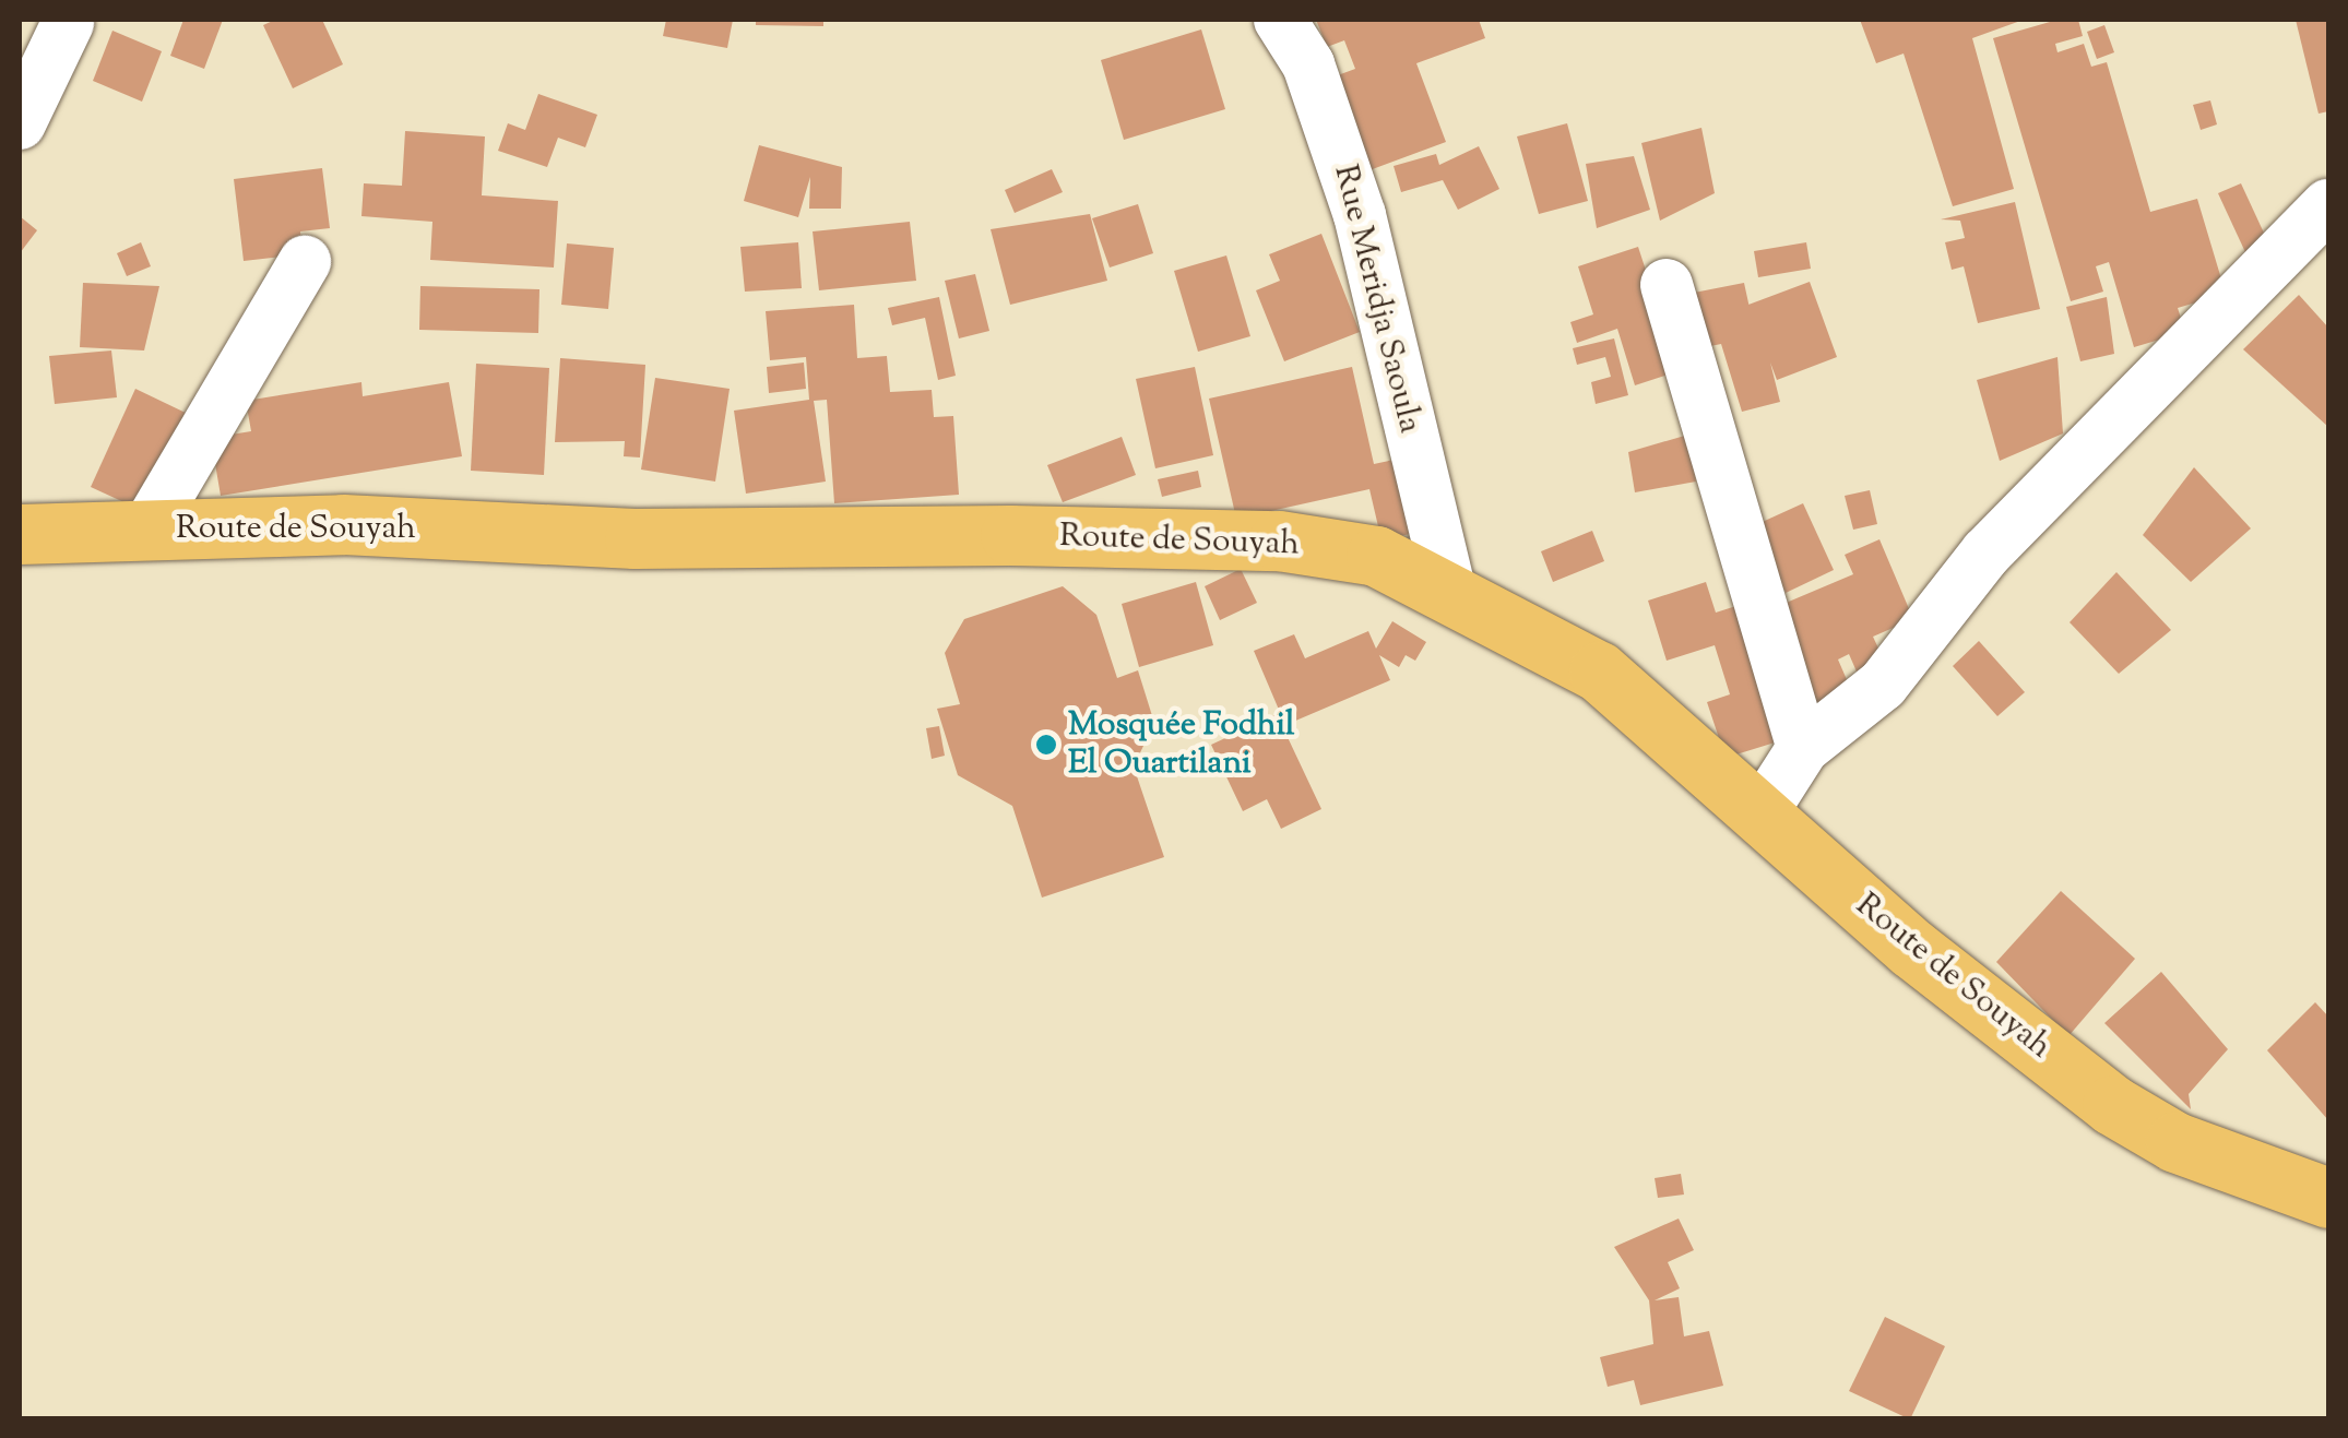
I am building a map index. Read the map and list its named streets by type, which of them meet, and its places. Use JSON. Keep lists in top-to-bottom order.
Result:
{
  "streets": {
    "main road": ["Route de Souyah"],
    "street": ["Rue Meridja Saoula"]
  },
  "crossings": [
    ["Rue Meridja Saoula", "Route de Souyah"]
  ],
  "places": ["Mosquée Fodhil El Ouartilani"]
}
